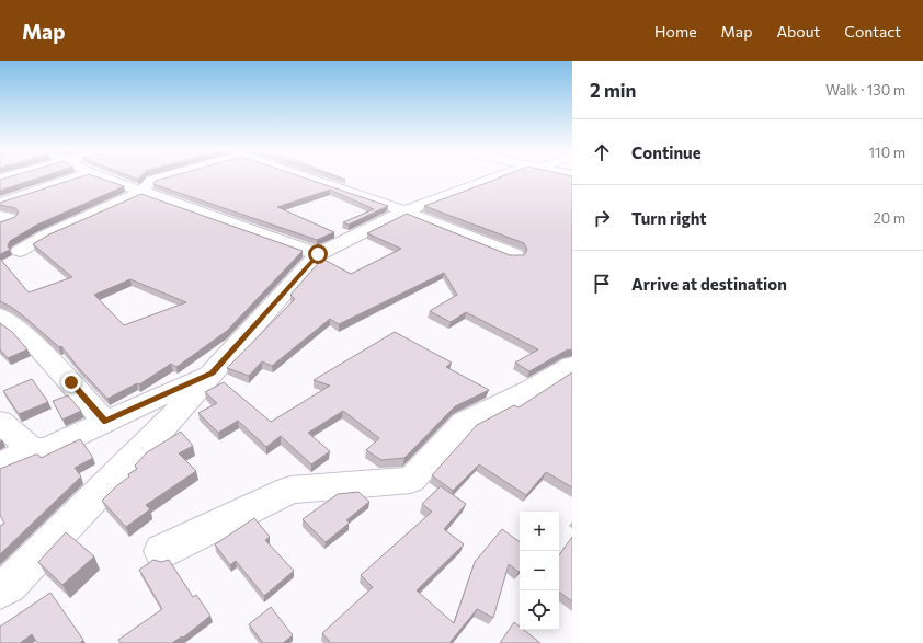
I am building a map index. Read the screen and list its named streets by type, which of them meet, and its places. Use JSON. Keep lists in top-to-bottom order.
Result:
{
  "page": {
    "header": "Map",
    "nav": [
      "Home",
      "Map",
      "About",
      "Contact"
    ],
    "heading": ["2 min", "Walk · 130 m"],
    "list": [
      ["Continue", "110 m"],
      ["Turn right", "20 m"],
      "Arrive at destination"
    ],
    "map_buttons": ["+", "−"]
  }
}
